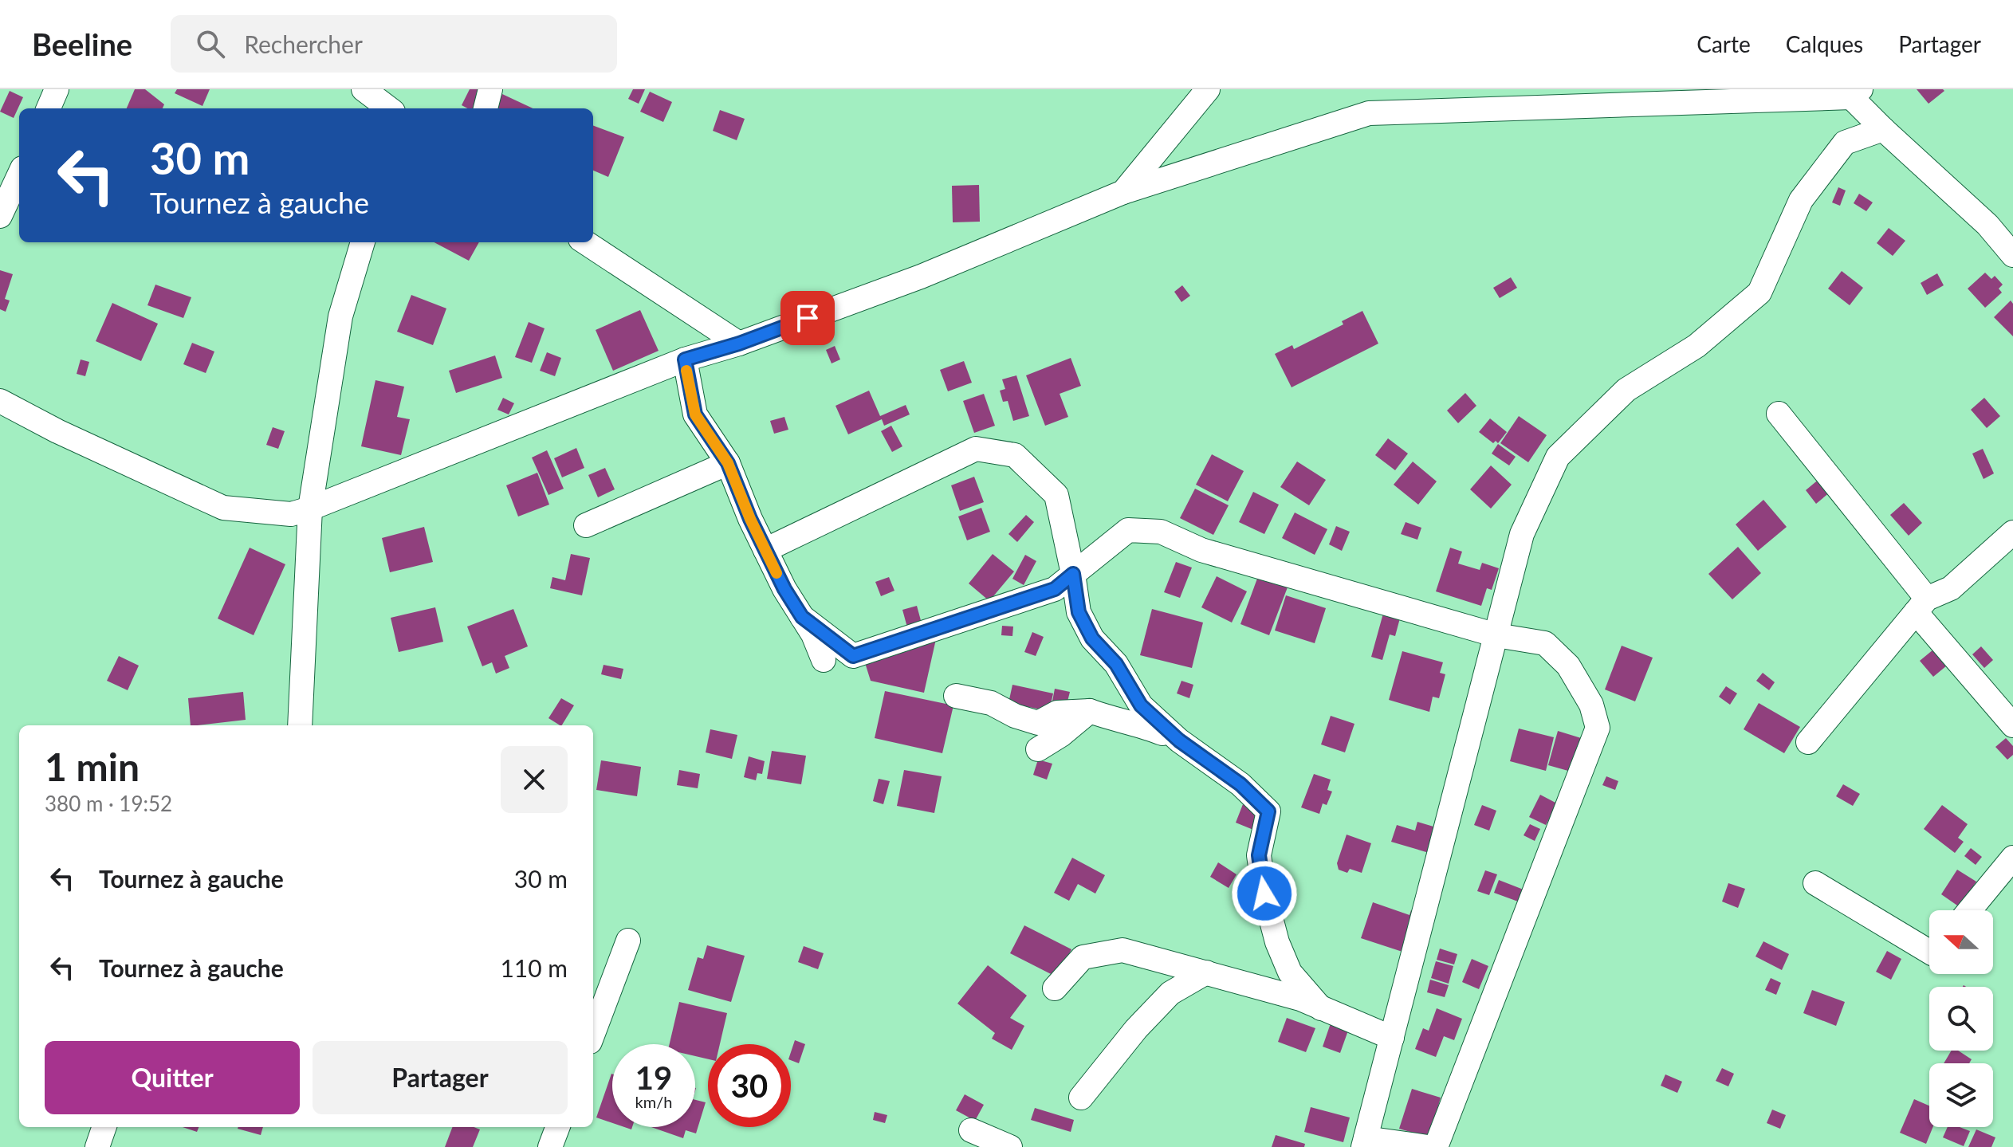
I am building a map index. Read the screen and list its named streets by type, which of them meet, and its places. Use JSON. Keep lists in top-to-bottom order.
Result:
{
  "north": "left",
  "page": {
    "header": "Beeline",
    "search": "Rechercher",
    "nav": ["Carte", "Calques", "Partager"],
    "turn": ["30 m", "Tournez à gauche"],
    "heading": ["1 min", "380 m · 19:52"],
    "list": [
      {
        "name": "Tournez à gauche",
        "value": "30 m"
      },
      {
        "name": "Tournez à gauche",
        "value": "110 m"
      }
    ],
    "buttons": ["Quitter", "Partager"],
    "speed": "19 km/h",
    "limit": "30"
  }
}
